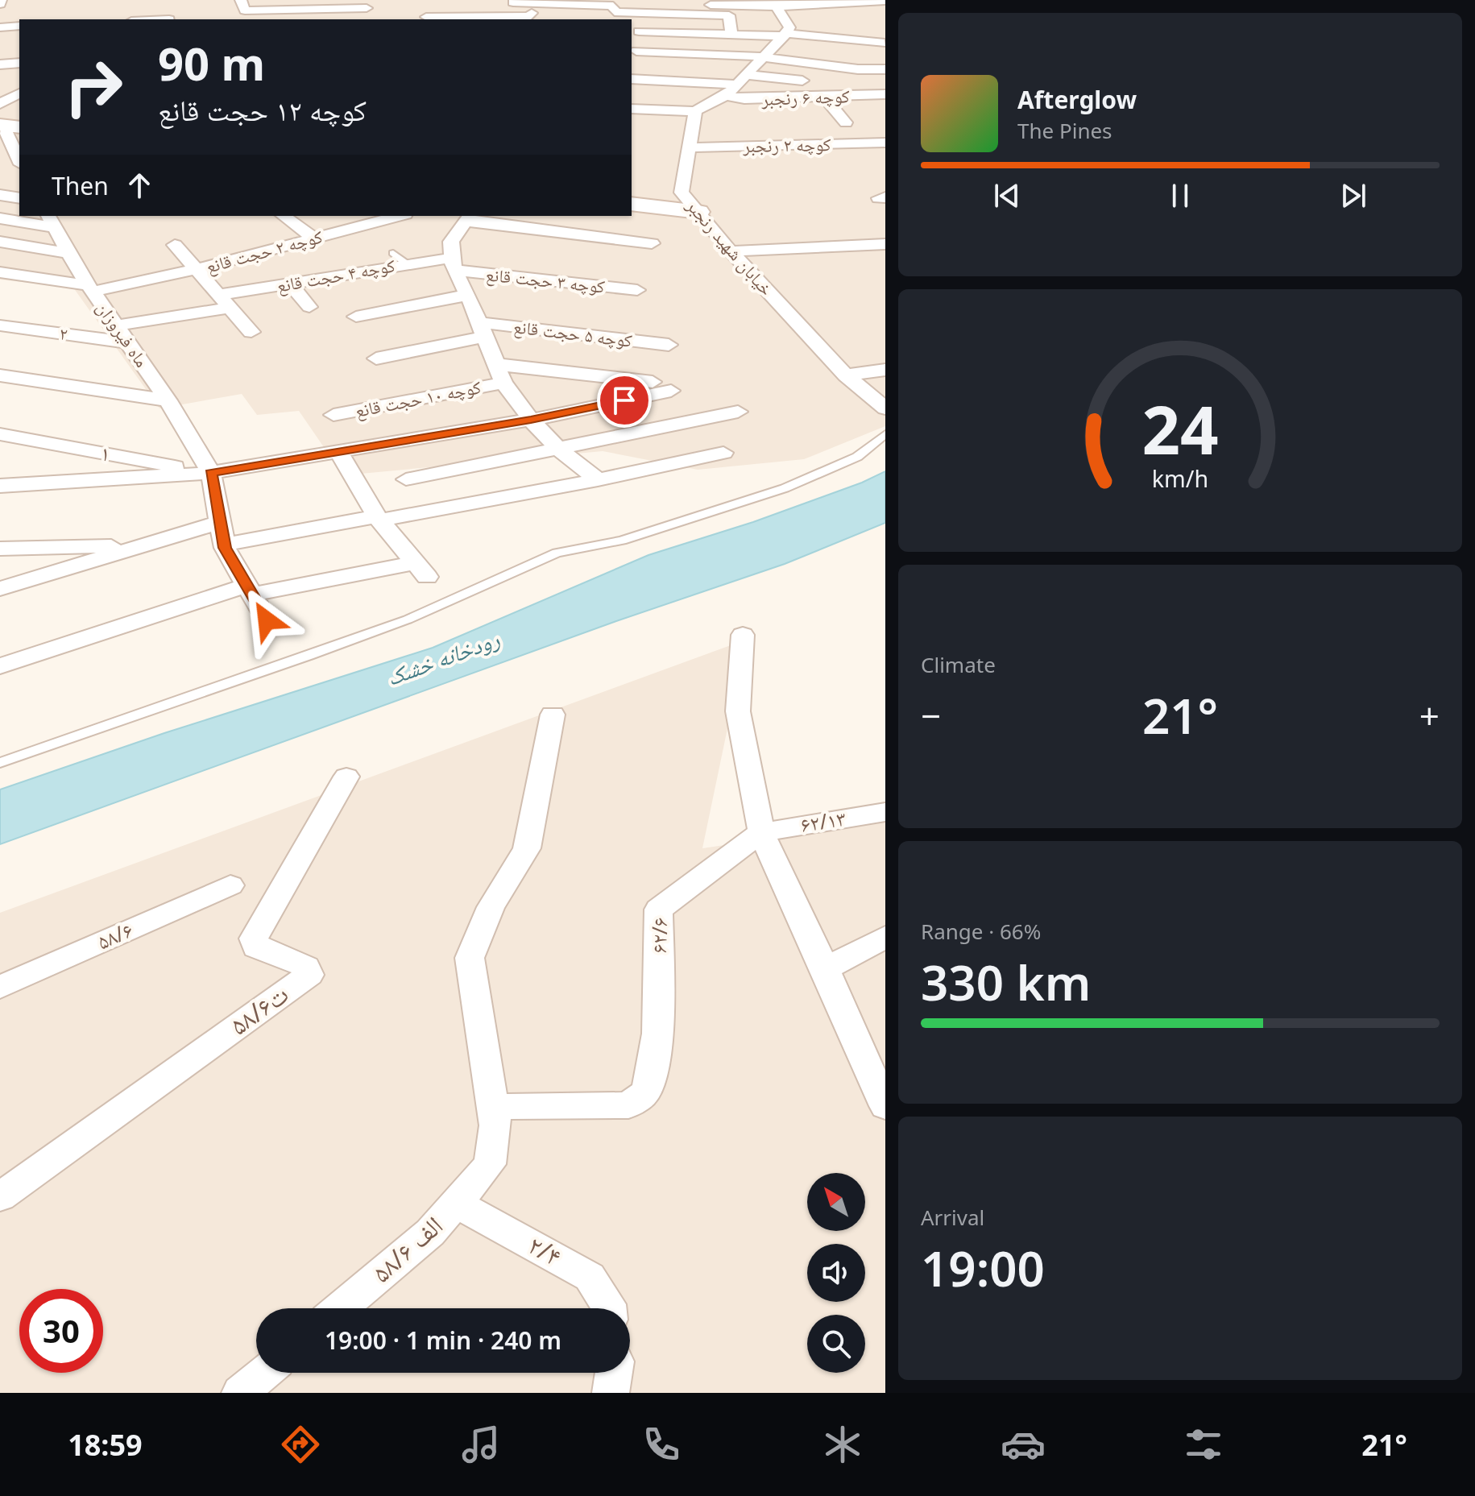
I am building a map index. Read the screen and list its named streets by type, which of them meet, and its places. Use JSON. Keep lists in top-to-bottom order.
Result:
{
  "streets": {
    "street": [
      "کوچه ۶ رنجبر",
      "کوچه ۲ رنجبر",
      "خیابان شهید رنجبر",
      "کوچه ۲ حجت قانع",
      "کوچه ۴ حجت قانع",
      "کوچه ۳ حجت قانع",
      "۲",
      "کوچه ۵ حجت قانع",
      "ماه فیروزان",
      "کوچه ۱۰ حجت قانع",
      "۱",
      "۶۲/۱۳",
      "۶۲/۶",
      "۵۸/۶",
      "۵۸/۶ت",
      "۵۸/۶ الف",
      "۲/۴"
    ]
  },
  "crossings": [
    ["کوچه ۲ رنجبر", "خیابان شهید رنجبر"],
    ["کوچه ۲ حجت قانع", "ماه فیروزان"],
    ["کوچه ۴ حجت قانع", "کوچه ۳ حجت قانع"],
    ["کوچه ۴ حجت قانع", "ماه فیروزان"],
    ["۲", "ماه فیروزان"],
    ["ماه فیروزان", "۱"],
    ["۶۲/۱۳", "۶۲/۶"],
    ["۶۲/۶", "۵۸/۶ الف"],
    ["۵۸/۶ الف", "۲/۴"]
  ],
  "water": ["رودخانه خشک"],
  "north": "top left",
  "page": {
    "turn": ["90 m", "کوچه ۱۲ حجت قانع"],
    "song": ["Afterglow", "The Pines"],
    "then": "Then",
    "tile": [
      "Climate",
      ["Range · 66%", "330 km"],
      ["Arrival", "19:00"]
    ],
    "heat": ["−", "21°", "+"],
    "limit": "30",
    "trip": "19:00 · 1 min · 240 m",
    "tabs": ["18:59", "21°"],
    "gauge": ["24", "km/h"]
  }
}
